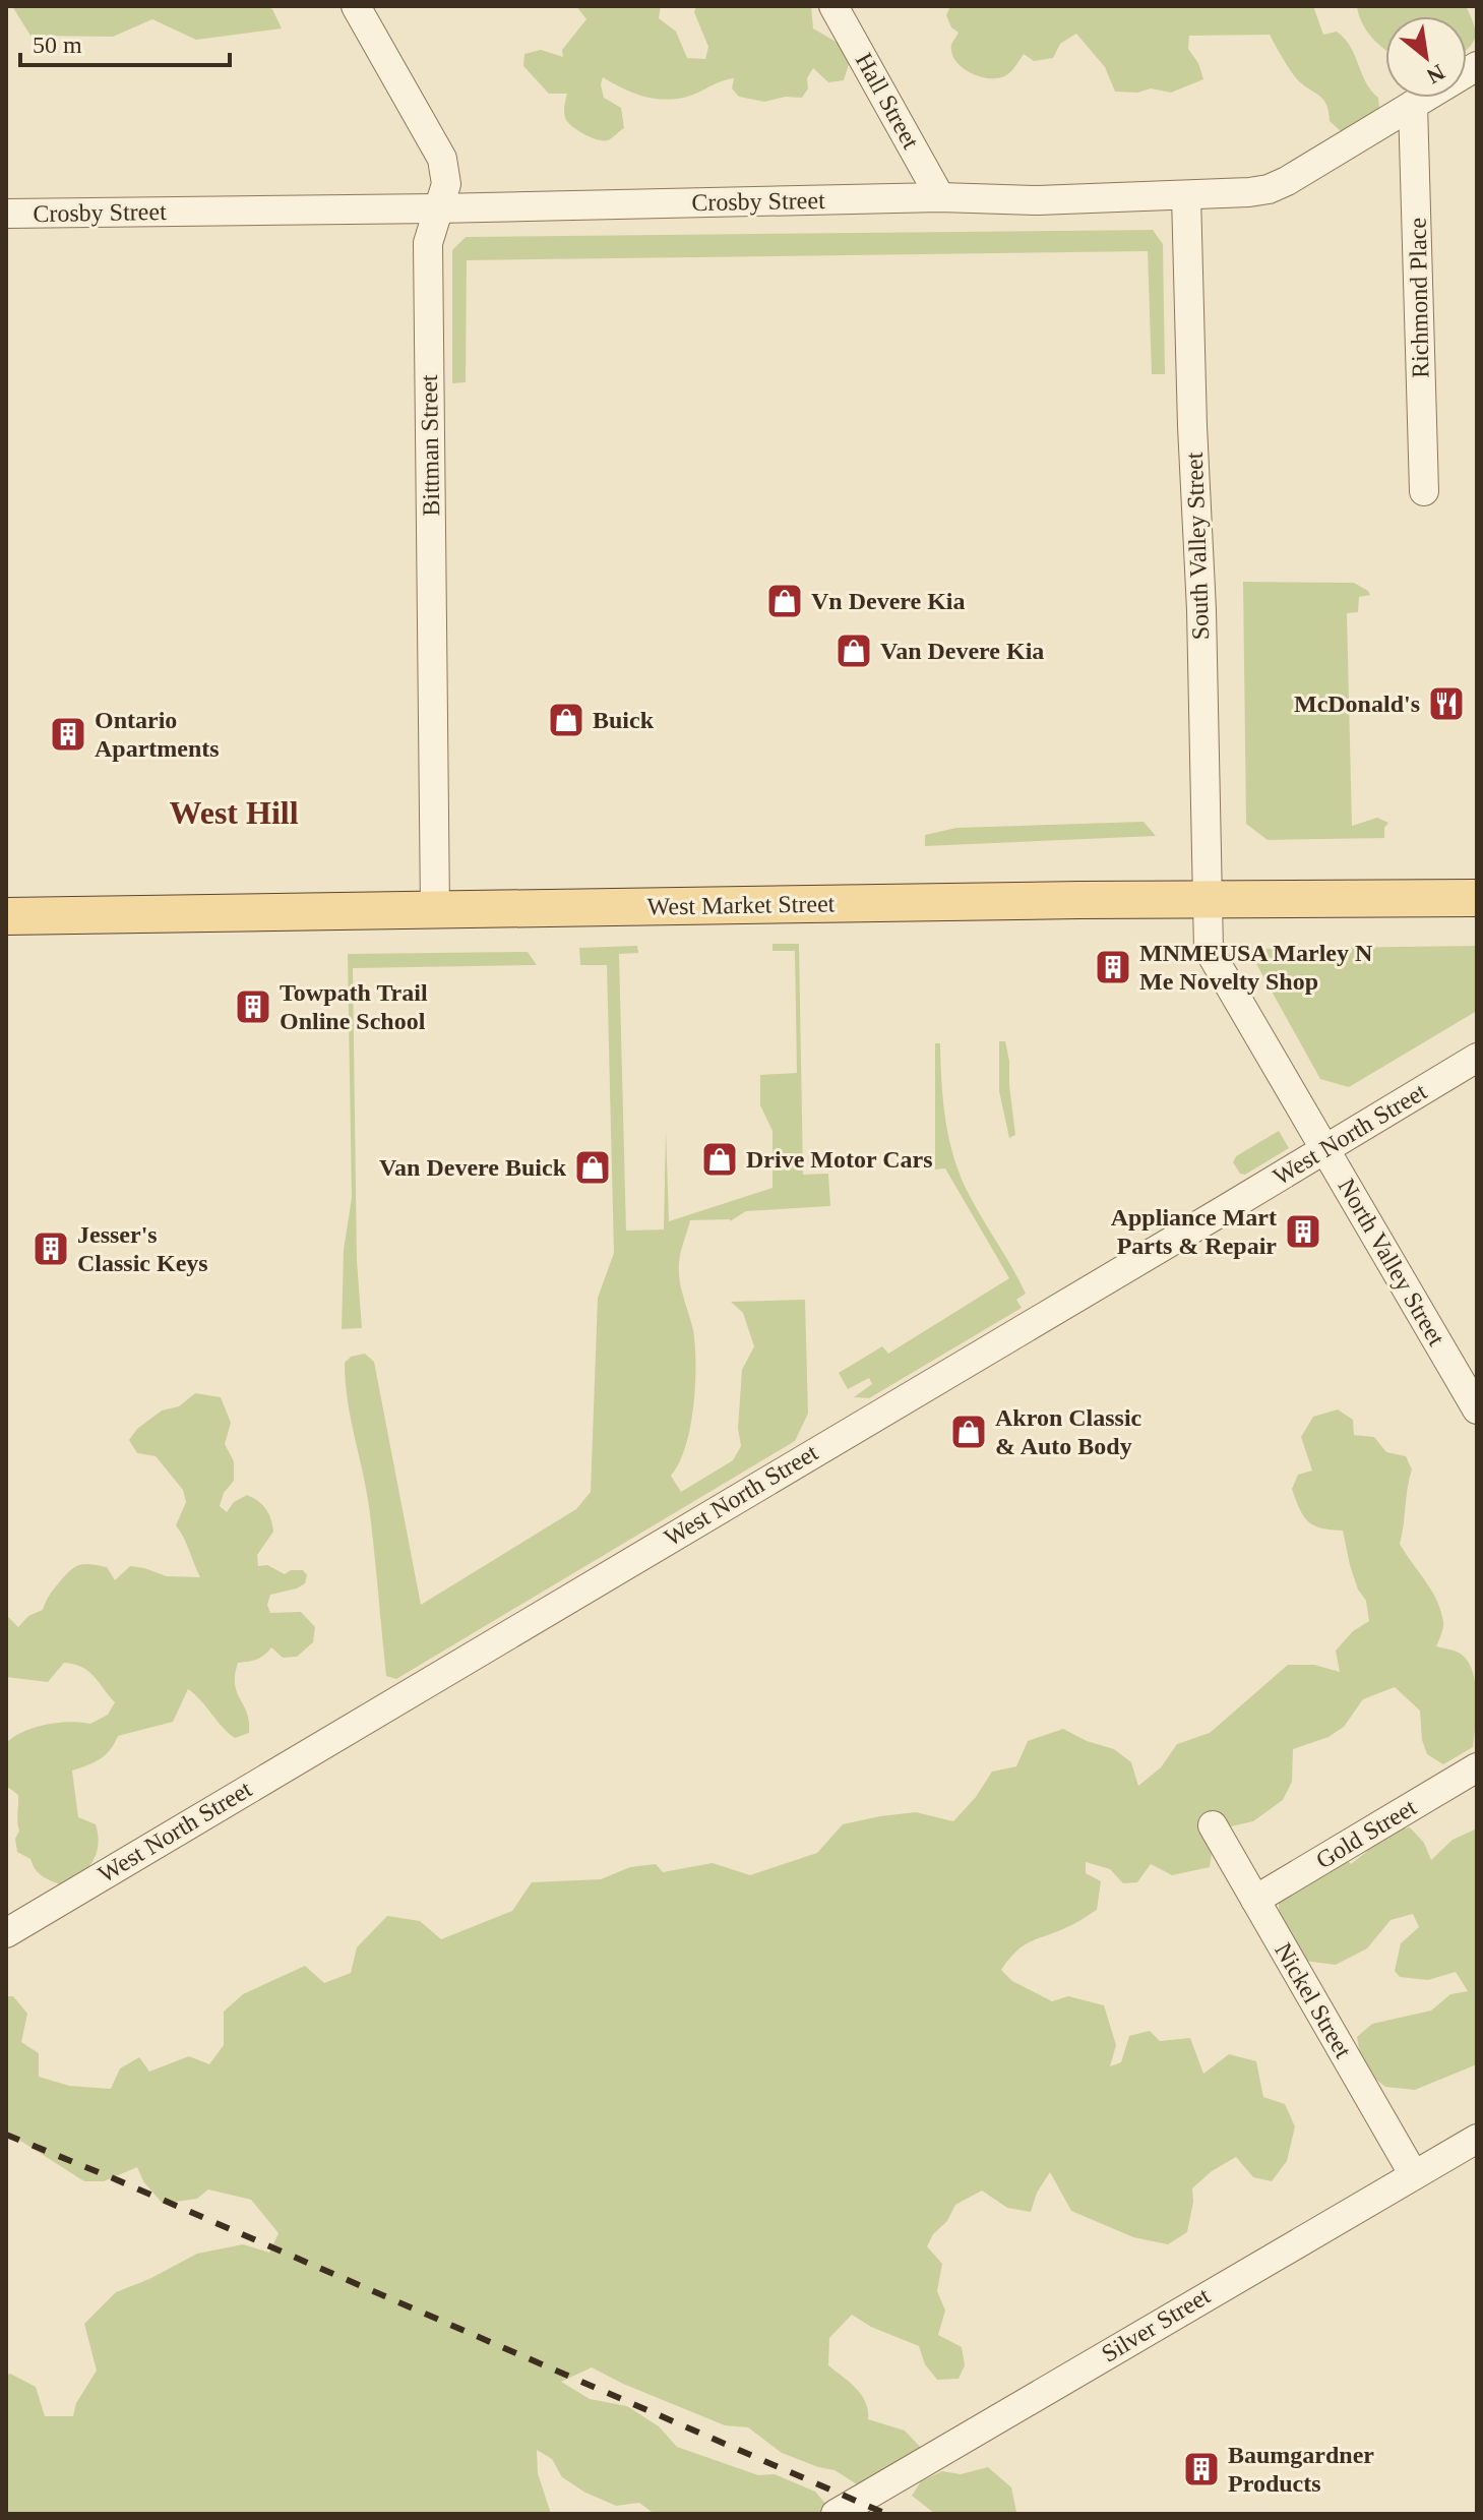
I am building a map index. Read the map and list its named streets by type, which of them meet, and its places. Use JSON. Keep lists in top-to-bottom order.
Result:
{
  "streets": {
    "main road": ["West Market Street"],
    "street": [
      "Hall Street",
      "Crosby Street",
      "Richmond Place",
      "Bittman Street",
      "South Valley Street",
      "West North Street",
      "North Valley Street",
      "Gold Street",
      "Nickel Street",
      "Silver Street"
    ]
  },
  "crossings": [
    ["Hall Street", "Crosby Street"],
    ["Crosby Street", "Richmond Place"],
    ["Crosby Street", "Bittman Street"],
    ["Crosby Street", "South Valley Street"],
    ["Bittman Street", "West Market Street"],
    ["South Valley Street", "West Market Street"],
    ["South Valley Street", "North Valley Street"],
    ["West Market Street", "North Valley Street"],
    ["West North Street", "North Valley Street"],
    ["Gold Street", "Nickel Street"],
    ["Nickel Street", "Silver Street"]
  ],
  "districts": ["West Hill"],
  "places": {
    "shop": [
      "Vn Devere Kia",
      "Van Devere Kia",
      "Buick",
      "Drive Motor Cars",
      "Van Devere Buick",
      "Akron Classic & Auto Body"
    ],
    "restaurant": ["McDonald's"],
    "building": [
      "Ontario Apartments",
      "MNMEUSA Marley N Me Novelty Shop",
      "Towpath Trail Online School",
      "Appliance Mart Parts & Repair",
      "Jesser's Classic Keys",
      "Baumgardner Products"
    ]
  },
  "scale_bar": "50 m",
  "north": "bottom right"
}
